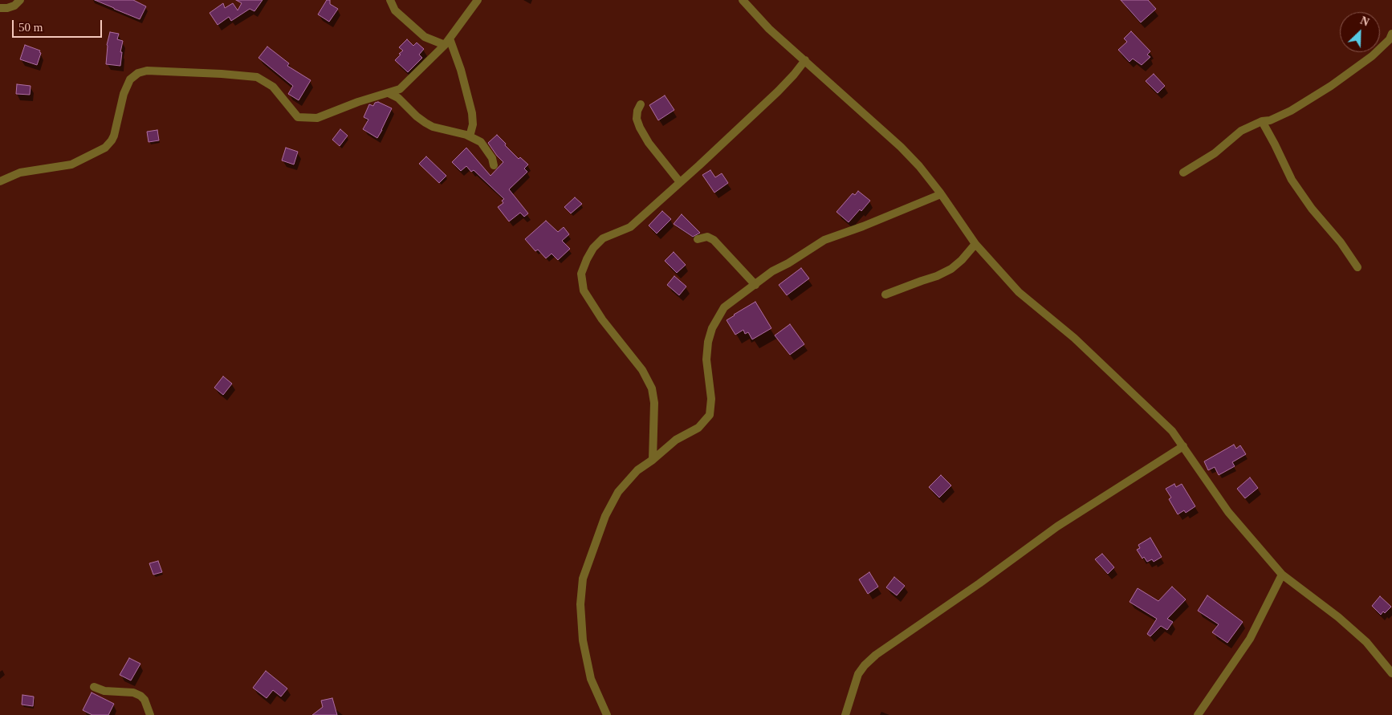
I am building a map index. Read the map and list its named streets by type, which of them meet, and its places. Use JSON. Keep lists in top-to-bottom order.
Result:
{
  "scale_bar": "50 m",
  "north": "top right"
}
